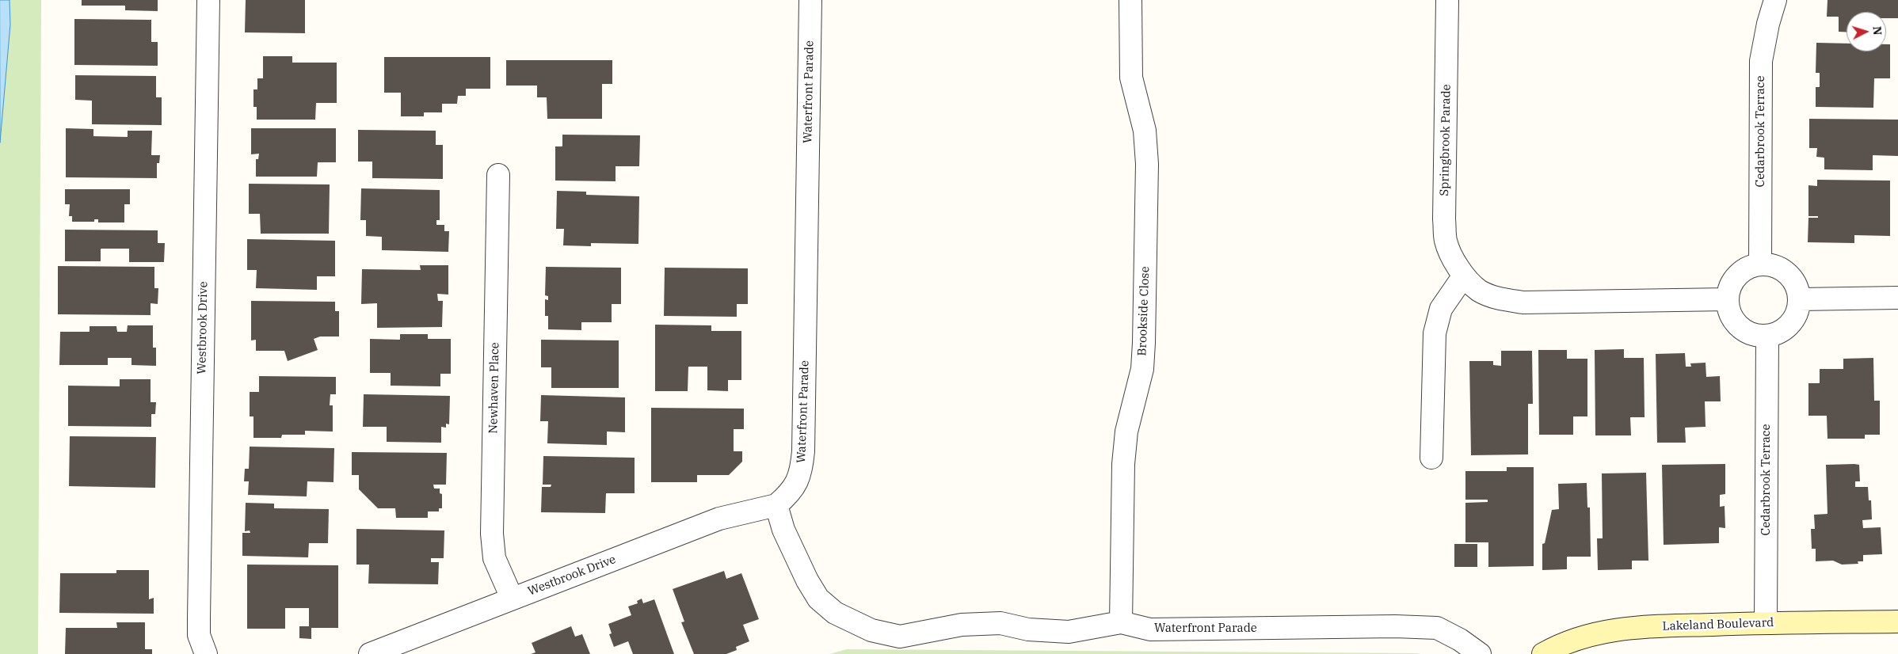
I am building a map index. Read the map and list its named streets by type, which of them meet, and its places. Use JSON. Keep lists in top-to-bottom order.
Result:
{
  "streets": {
    "street": [
      "Waterfront Parade",
      "Cedarbrook Terrace",
      "Springbrook Parade",
      "Brookside Close",
      "Westbrook Drive",
      "Newhaven Place",
      "Lakeland Boulevard"
    ]
  },
  "crossings": [
    ["Waterfront Parade", "Brookside Close"],
    ["Waterfront Parade", "Westbrook Drive"],
    ["Cedarbrook Terrace", "Springbrook Parade"],
    ["Cedarbrook Terrace", "Lakeland Boulevard"],
    ["Westbrook Drive", "Newhaven Place"]
  ],
  "north": "right"
}
